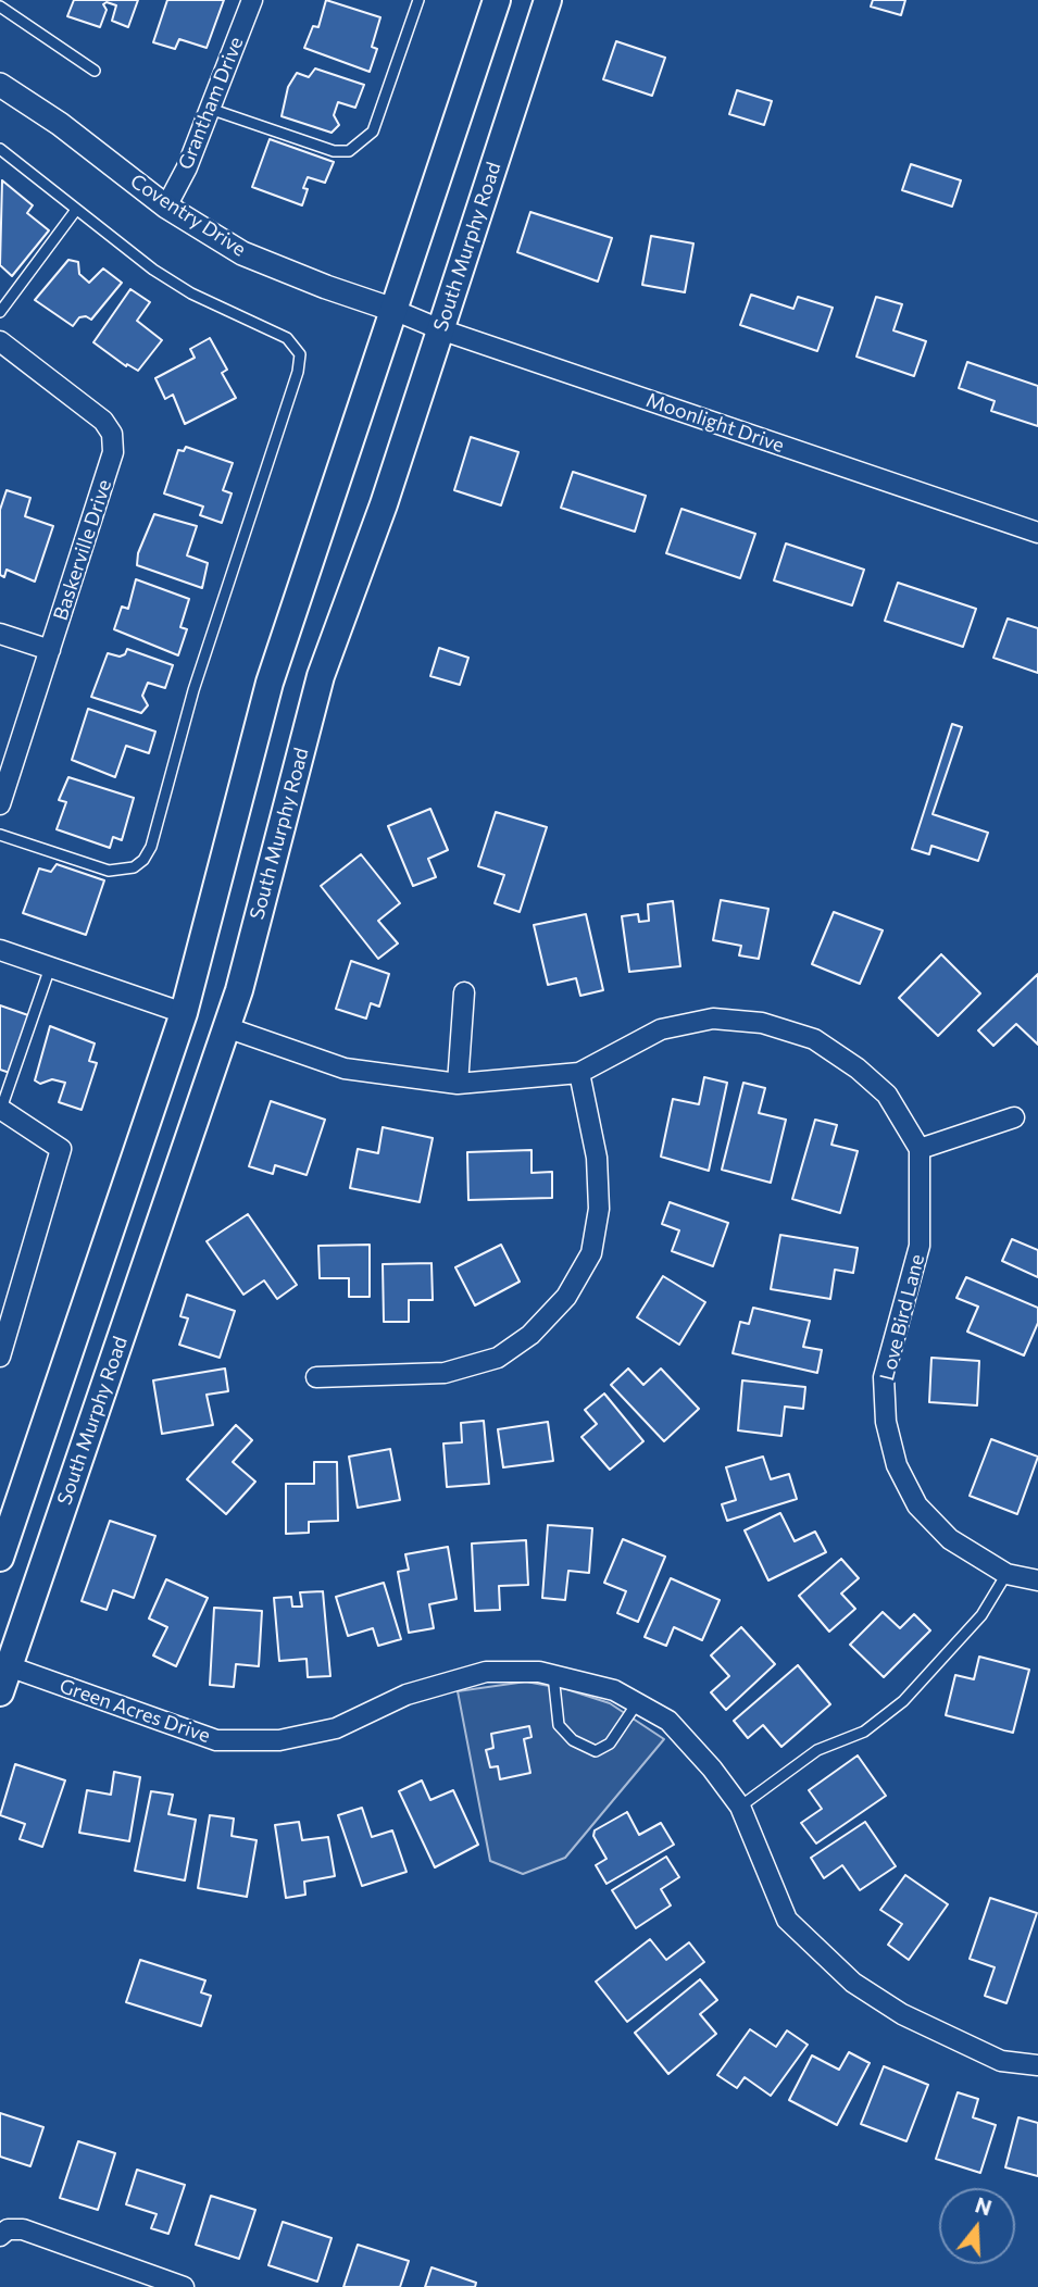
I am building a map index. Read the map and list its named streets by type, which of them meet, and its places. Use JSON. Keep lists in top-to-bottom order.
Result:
{
  "streets": {
    "main road": ["South Murphy Road"],
    "street": [
      "Grantham Drive",
      "Coventry Drive",
      "Moonlight Drive",
      "Baskerville Drive",
      "Love Bird Lane",
      "Green Acres Drive"
    ]
  },
  "crossings": [
    ["Grantham Drive", "Coventry Drive"],
    ["Coventry Drive", "Moonlight Drive"],
    ["South Murphy Road", "Moonlight Drive"],
    ["South Murphy Road", "Green Acres Drive"]
  ],
  "north": "top"
}
